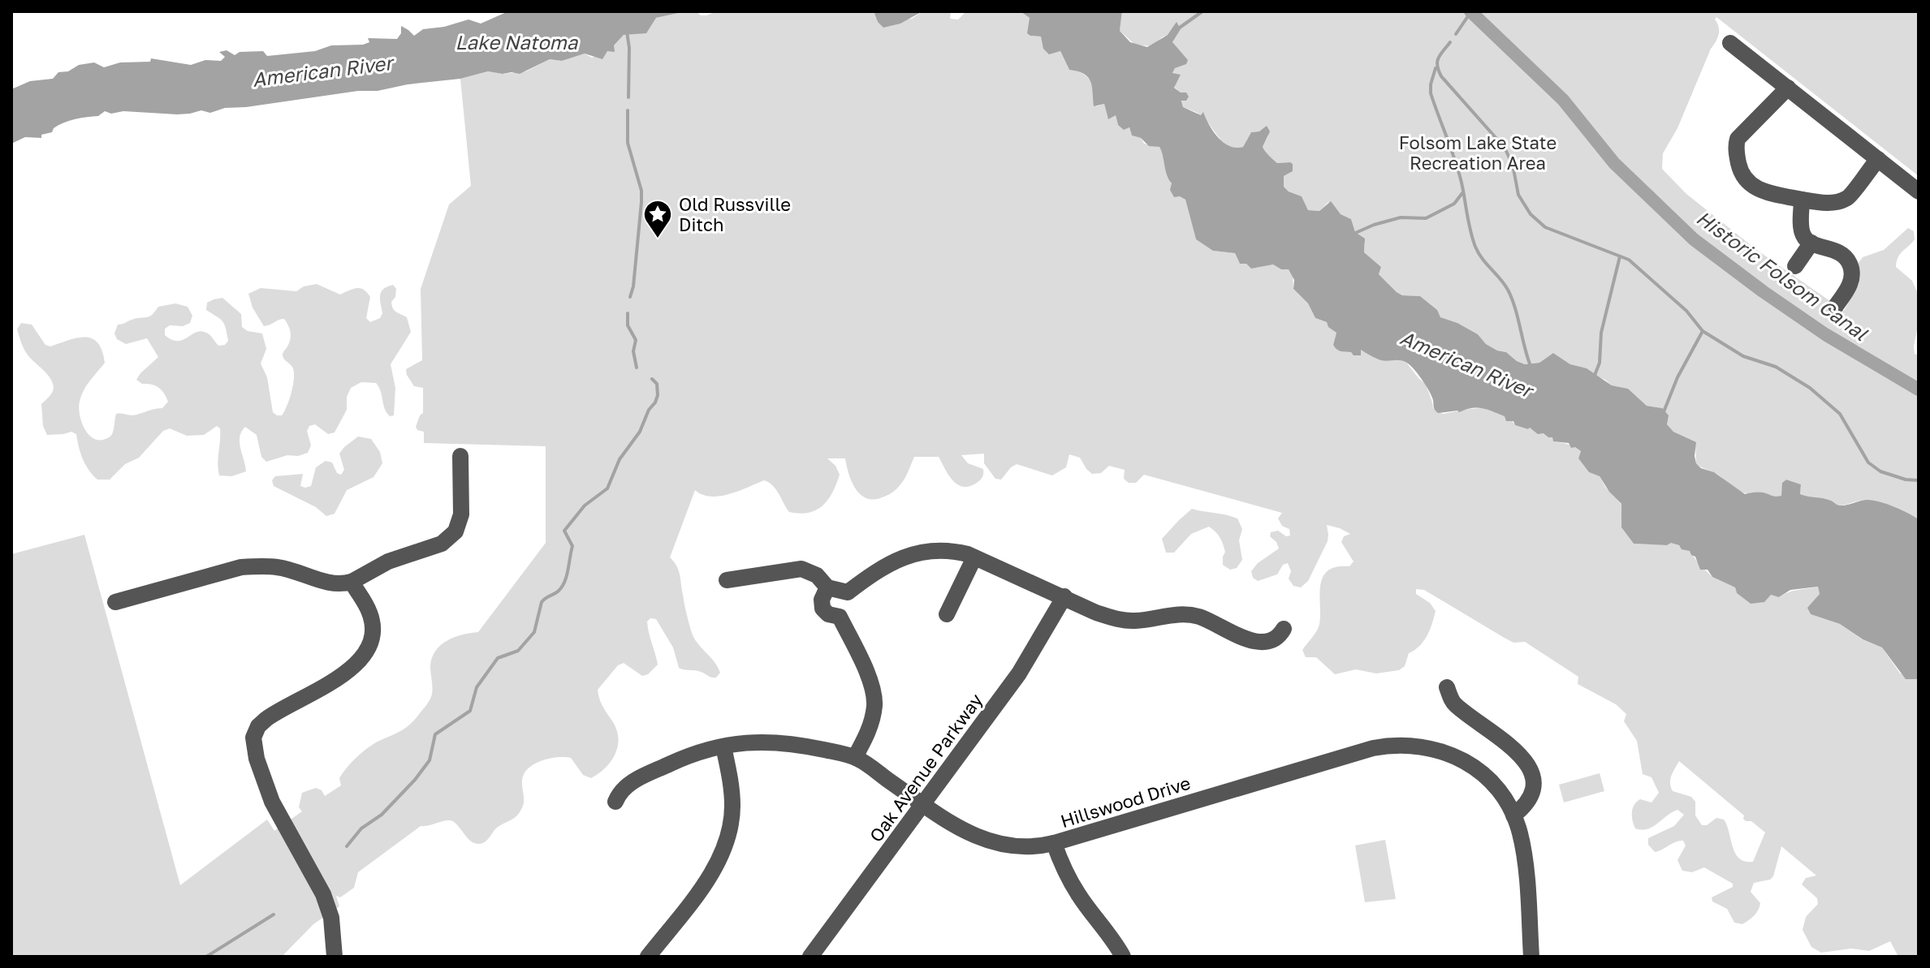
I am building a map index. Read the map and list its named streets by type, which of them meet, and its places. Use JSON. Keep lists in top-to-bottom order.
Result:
{
  "streets": {
    "street": ["Oak Avenue Parkway", "Hillswood Drive"]
  },
  "crossings": [
    ["Oak Avenue Parkway", "Hillswood Drive"]
  ],
  "water": ["Lake Natoma", "American River", "Historic Folsom Canal"],
  "parks": ["Folsom Lake State Recreation Area"],
  "places": {
    "place": ["Old Russville Ditch"]
  }
}
